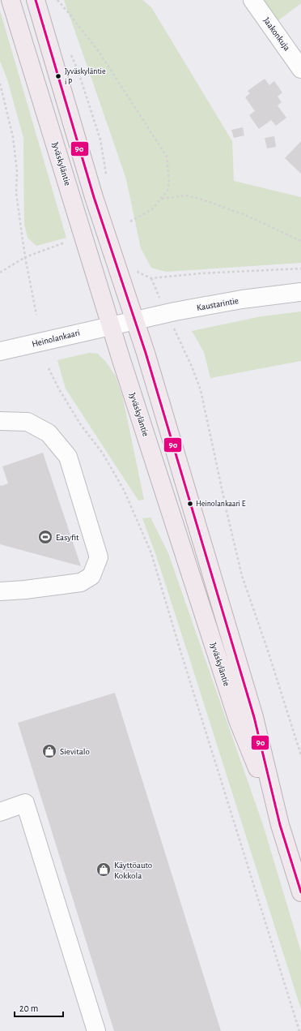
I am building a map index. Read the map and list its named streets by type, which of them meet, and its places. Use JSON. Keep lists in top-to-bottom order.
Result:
{
  "streets": {
    "highway": ["Jyväskyläntie"],
    "street": ["Jaakonkuja", "Kaustarintie", "Heinolankaari"]
  },
  "crossings": [
    ["Jyväskyläntie", "Kaustarintie"],
    ["Jyväskyläntie", "Heinolankaari"],
    ["Kaustarintie", "Heinolankaari"]
  ],
  "places": {
    "other": ["Jyväskyläntie i P", "Heinolankaari E"],
    "sports": ["Easyfit"],
    "shop": ["Sievitalo", "Käyttöauto Kokkola"]
  },
  "lines": ["transit line 90"],
  "scale_bar": "20 m"
}
